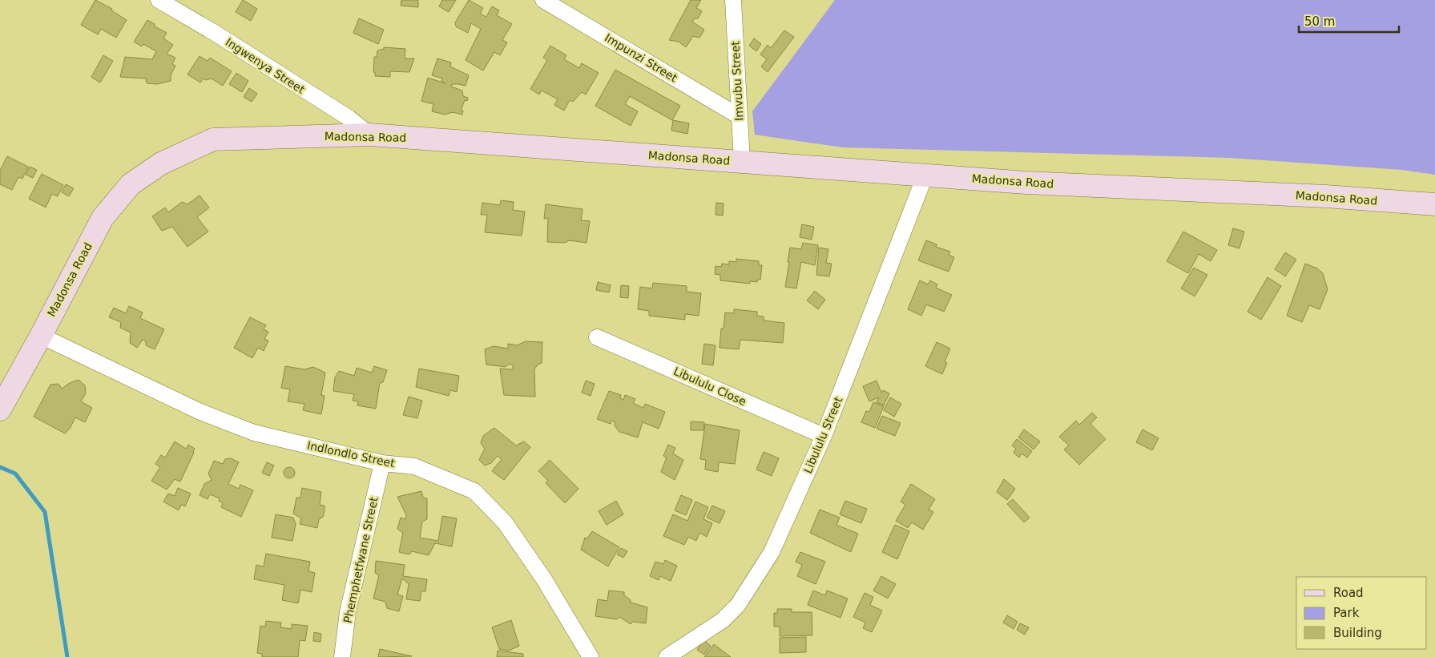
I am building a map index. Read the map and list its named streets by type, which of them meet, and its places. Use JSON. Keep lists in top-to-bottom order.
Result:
{
  "streets": {
    "street": [
      "Impunzi Street",
      "Ingwenya Street",
      "Imvubu Street",
      "Madonsa Road",
      "Libululu Close",
      "Libululu Street",
      "Indlondlo Street",
      "Phemphetfwane Street"
    ]
  },
  "crossings": [
    ["Impunzi Street", "Imvubu Street"],
    ["Ingwenya Street", "Madonsa Road"],
    ["Imvubu Street", "Madonsa Road"],
    ["Madonsa Road", "Libululu Street"],
    ["Madonsa Road", "Indlondlo Street"],
    ["Libululu Close", "Libululu Street"],
    ["Indlondlo Street", "Phemphetfwane Street"]
  ],
  "legend": ["Road", "Park", "Building"],
  "scale_bar": "50 m"
}
